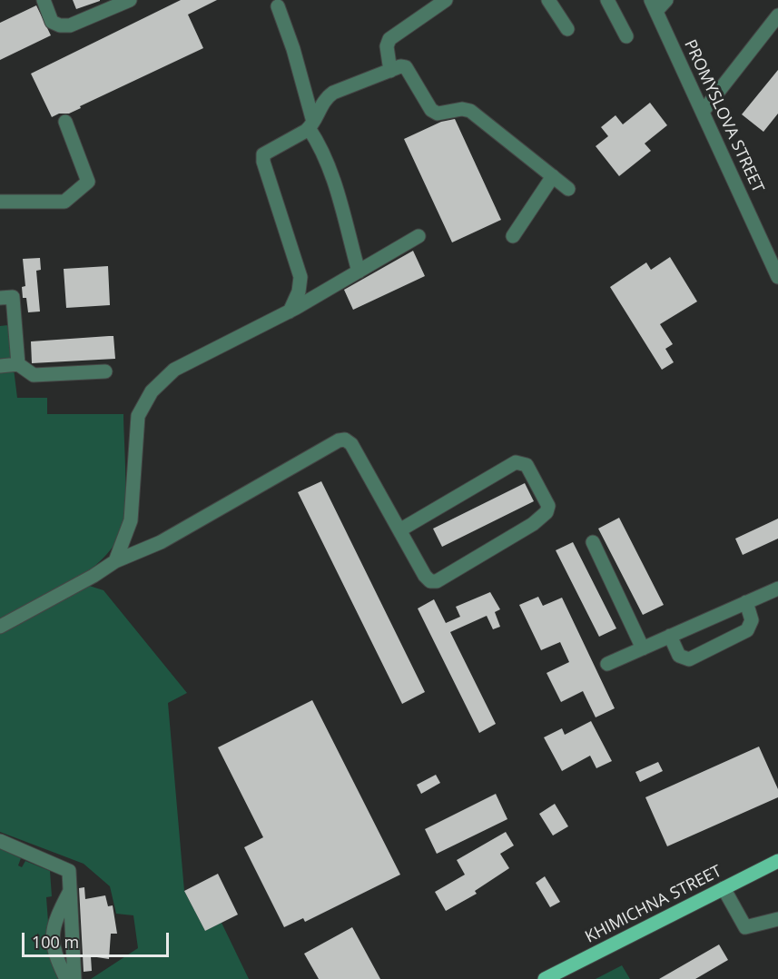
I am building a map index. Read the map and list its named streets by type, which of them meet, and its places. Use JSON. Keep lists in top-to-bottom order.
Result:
{
  "streets": {
    "main road": ["KHIMICHNA STREET"],
    "street": ["PROMYSLOVA STREET"]
  },
  "scale_bar": "100 m"
}
